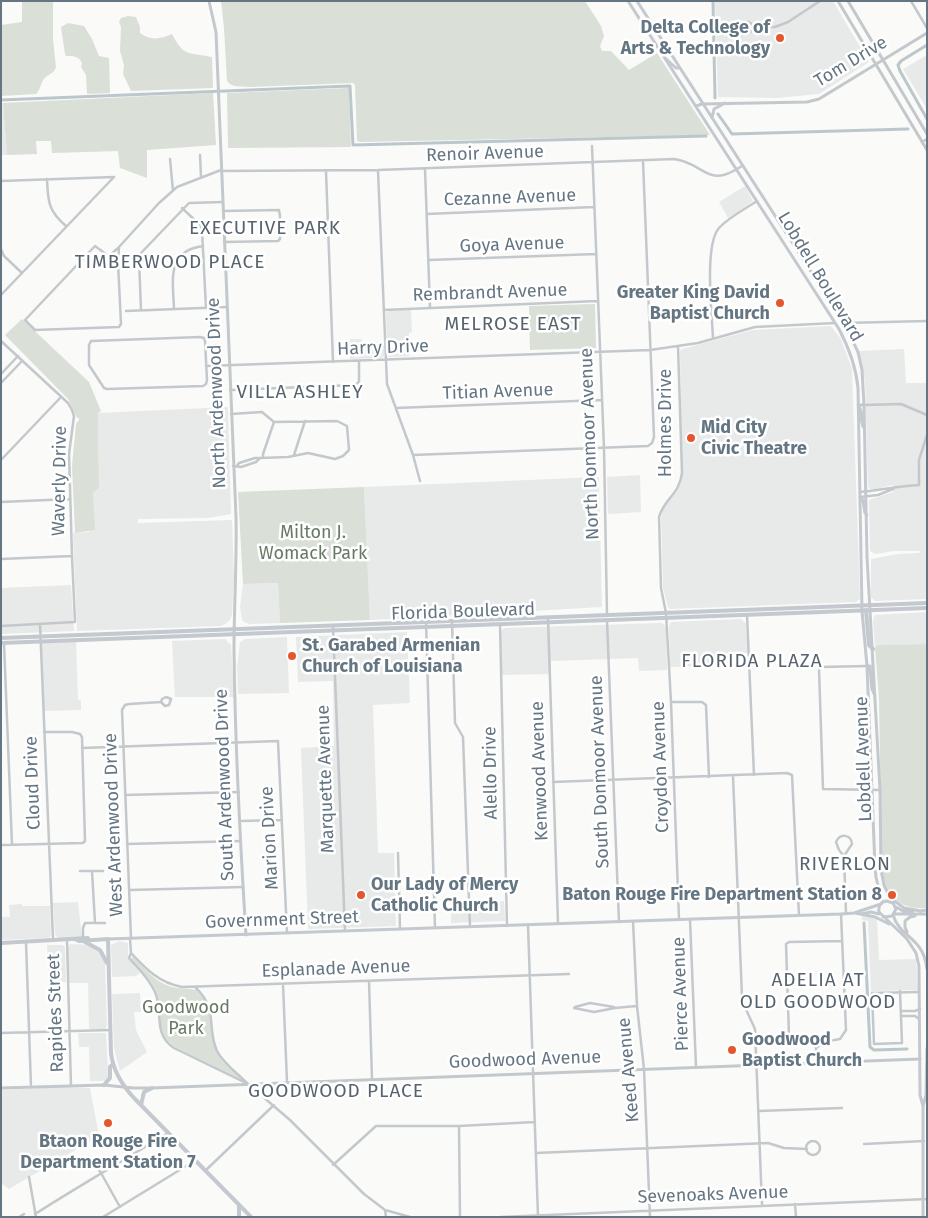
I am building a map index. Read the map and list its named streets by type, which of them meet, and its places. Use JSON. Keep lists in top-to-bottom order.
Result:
{
  "streets": {
    "main road": [
      "Lobdell Boulevard",
      "Florida Boulevard",
      "Lobdell Avenue",
      "Government Street",
      "Goodwood Avenue"
    ],
    "street": [
      "Tom Drive",
      "Renoir Avenue",
      "Cezanne Avenue",
      "Goya Avenue",
      "Rembrandt Avenue",
      "Harry Drive",
      "Titian Avenue",
      "North Ardenwood Drive",
      "Holmes Drive",
      "North Donmoor Avenue",
      "Waverly Drive",
      "Croydon Avenue",
      "Kenwood Avenue",
      "South Donmoor Avenue",
      "Alello Drive",
      "Marquette Avenue",
      "Cloud Drive",
      "South Ardenwood Drive",
      "West Ardenwood Drive",
      "Marion Drive",
      "Esplanade Avenue",
      "Pierce Avenue",
      "Rapides Street",
      "Keed Avenue",
      "Sevenoaks Avenue"
    ]
  },
  "crossings": [
    ["Tom Drive", "Lobdell Boulevard"],
    ["Renoir Avenue", "Lobdell Boulevard"],
    ["Renoir Avenue", "North Ardenwood Drive"],
    ["Renoir Avenue", "North Donmoor Avenue"],
    ["Cezanne Avenue", "North Donmoor Avenue"],
    ["Goya Avenue", "North Donmoor Avenue"],
    ["Lobdell Boulevard", "Harry Drive"],
    ["Lobdell Boulevard", "Florida Boulevard"],
    ["Lobdell Boulevard", "Lobdell Avenue"],
    ["Rembrandt Avenue", "North Donmoor Avenue"],
    ["Harry Drive", "North Ardenwood Drive"],
    ["Harry Drive", "Holmes Drive"],
    ["Harry Drive", "North Donmoor Avenue"],
    ["Titian Avenue", "North Donmoor Avenue"],
    ["North Ardenwood Drive", "Florida Boulevard"],
    ["North Ardenwood Drive", "South Ardenwood Drive"],
    ["Holmes Drive", "Florida Boulevard"],
    ["Holmes Drive", "Croydon Avenue"],
    ["North Donmoor Avenue", "Florida Boulevard"],
    ["North Donmoor Avenue", "South Donmoor Avenue"],
    ["Waverly Drive", "Cloud Drive"],
    ["Florida Boulevard", "Lobdell Avenue"],
    ["Florida Boulevard", "Croydon Avenue"],
    ["Florida Boulevard", "Kenwood Avenue"],
    ["Florida Boulevard", "South Donmoor Avenue"],
    ["Florida Boulevard", "Alello Drive"],
    ["Florida Boulevard", "Marquette Avenue"],
    ["Florida Boulevard", "Cloud Drive"],
    ["Florida Boulevard", "South Ardenwood Drive"],
    ["Lobdell Avenue", "Government Street"],
    ["Croydon Avenue", "Government Street"],
    ["Kenwood Avenue", "Government Street"],
    ["South Donmoor Avenue", "Government Street"],
    ["Alello Drive", "Government Street"],
    ["Marquette Avenue", "Government Street"],
    ["Cloud Drive", "Government Street"],
    ["South Ardenwood Drive", "Marion Drive"],
    ["South Ardenwood Drive", "Government Street"],
    ["West Ardenwood Drive", "Government Street"],
    ["Marion Drive", "Government Street"],
    ["Government Street", "Pierce Avenue"],
    ["Government Street", "Rapides Street"],
    ["Government Street", "Keed Avenue"],
    ["Pierce Avenue", "Goodwood Avenue"],
    ["Rapides Street", "Goodwood Avenue"],
    ["Goodwood Avenue", "Keed Avenue"],
    ["Keed Avenue", "Sevenoaks Avenue"]
  ],
  "districts": [
    "EXECUTIVE PARK",
    "TIMBERWOOD PLACE",
    "MELROSE EAST",
    "VILLA ASHLEY",
    "FLORIDA PLAZA",
    "RIVERLON",
    "ADELIA AT OLD GOODWOOD",
    "GOODWOOD PLACE"
  ],
  "parks": ["Milton J. Womack Park", "Goodwood Park"],
  "places": [
    "Delta College of Arts & Technology",
    "Greater King David Baptist Church",
    "Mid City Civic Theatre",
    "St. Garabed Armenian Church of Louisiana",
    "Our Lady of Mercy Catholic Church",
    "Baton Rouge Fire Department Station 8",
    "Goodwood Baptist Church",
    "Btaon Rouge Fire Department Station 7"
  ]
}
